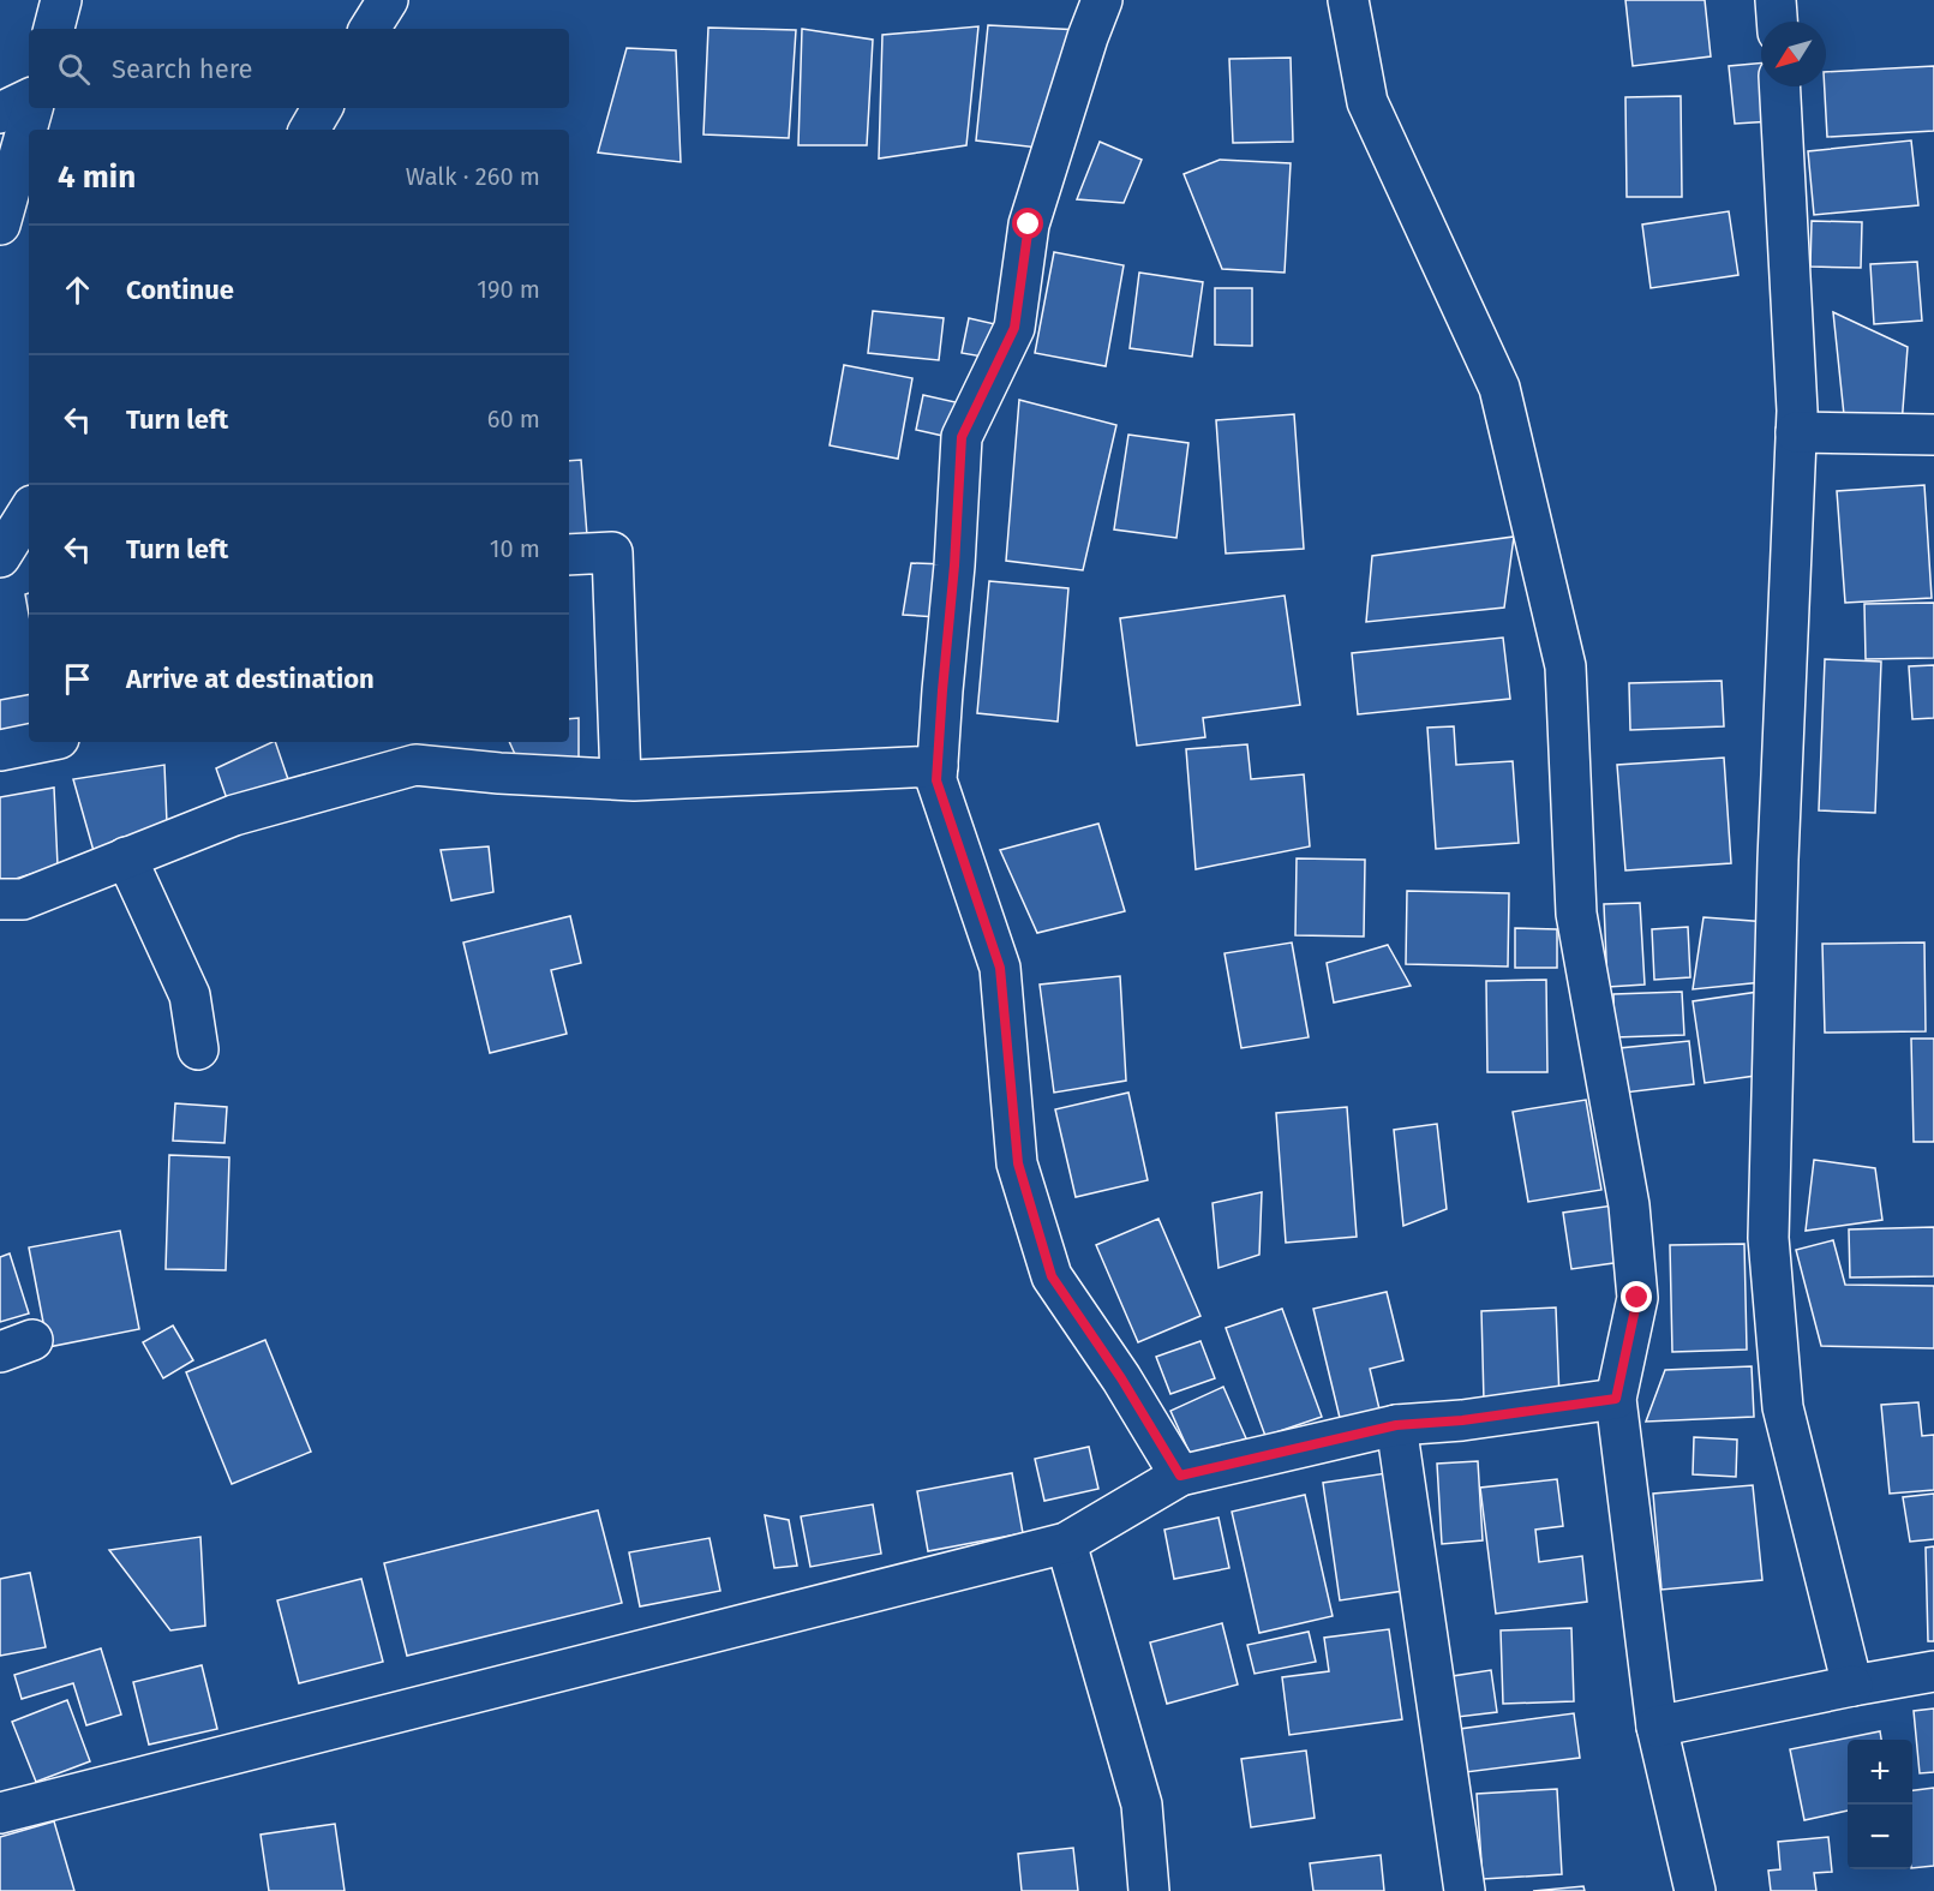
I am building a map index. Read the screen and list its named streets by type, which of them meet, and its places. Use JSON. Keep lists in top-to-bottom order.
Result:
{
  "north": "bottom left",
  "page": {
    "search": "Search here",
    "heading": ["4 min", "Walk · 260 m"],
    "list": [
      ["Continue", "190 m"],
      ["Turn left", "60 m"],
      ["Turn left", "10 m"],
      "Arrive at destination"
    ],
    "map_buttons": ["+", "−"]
  }
}
